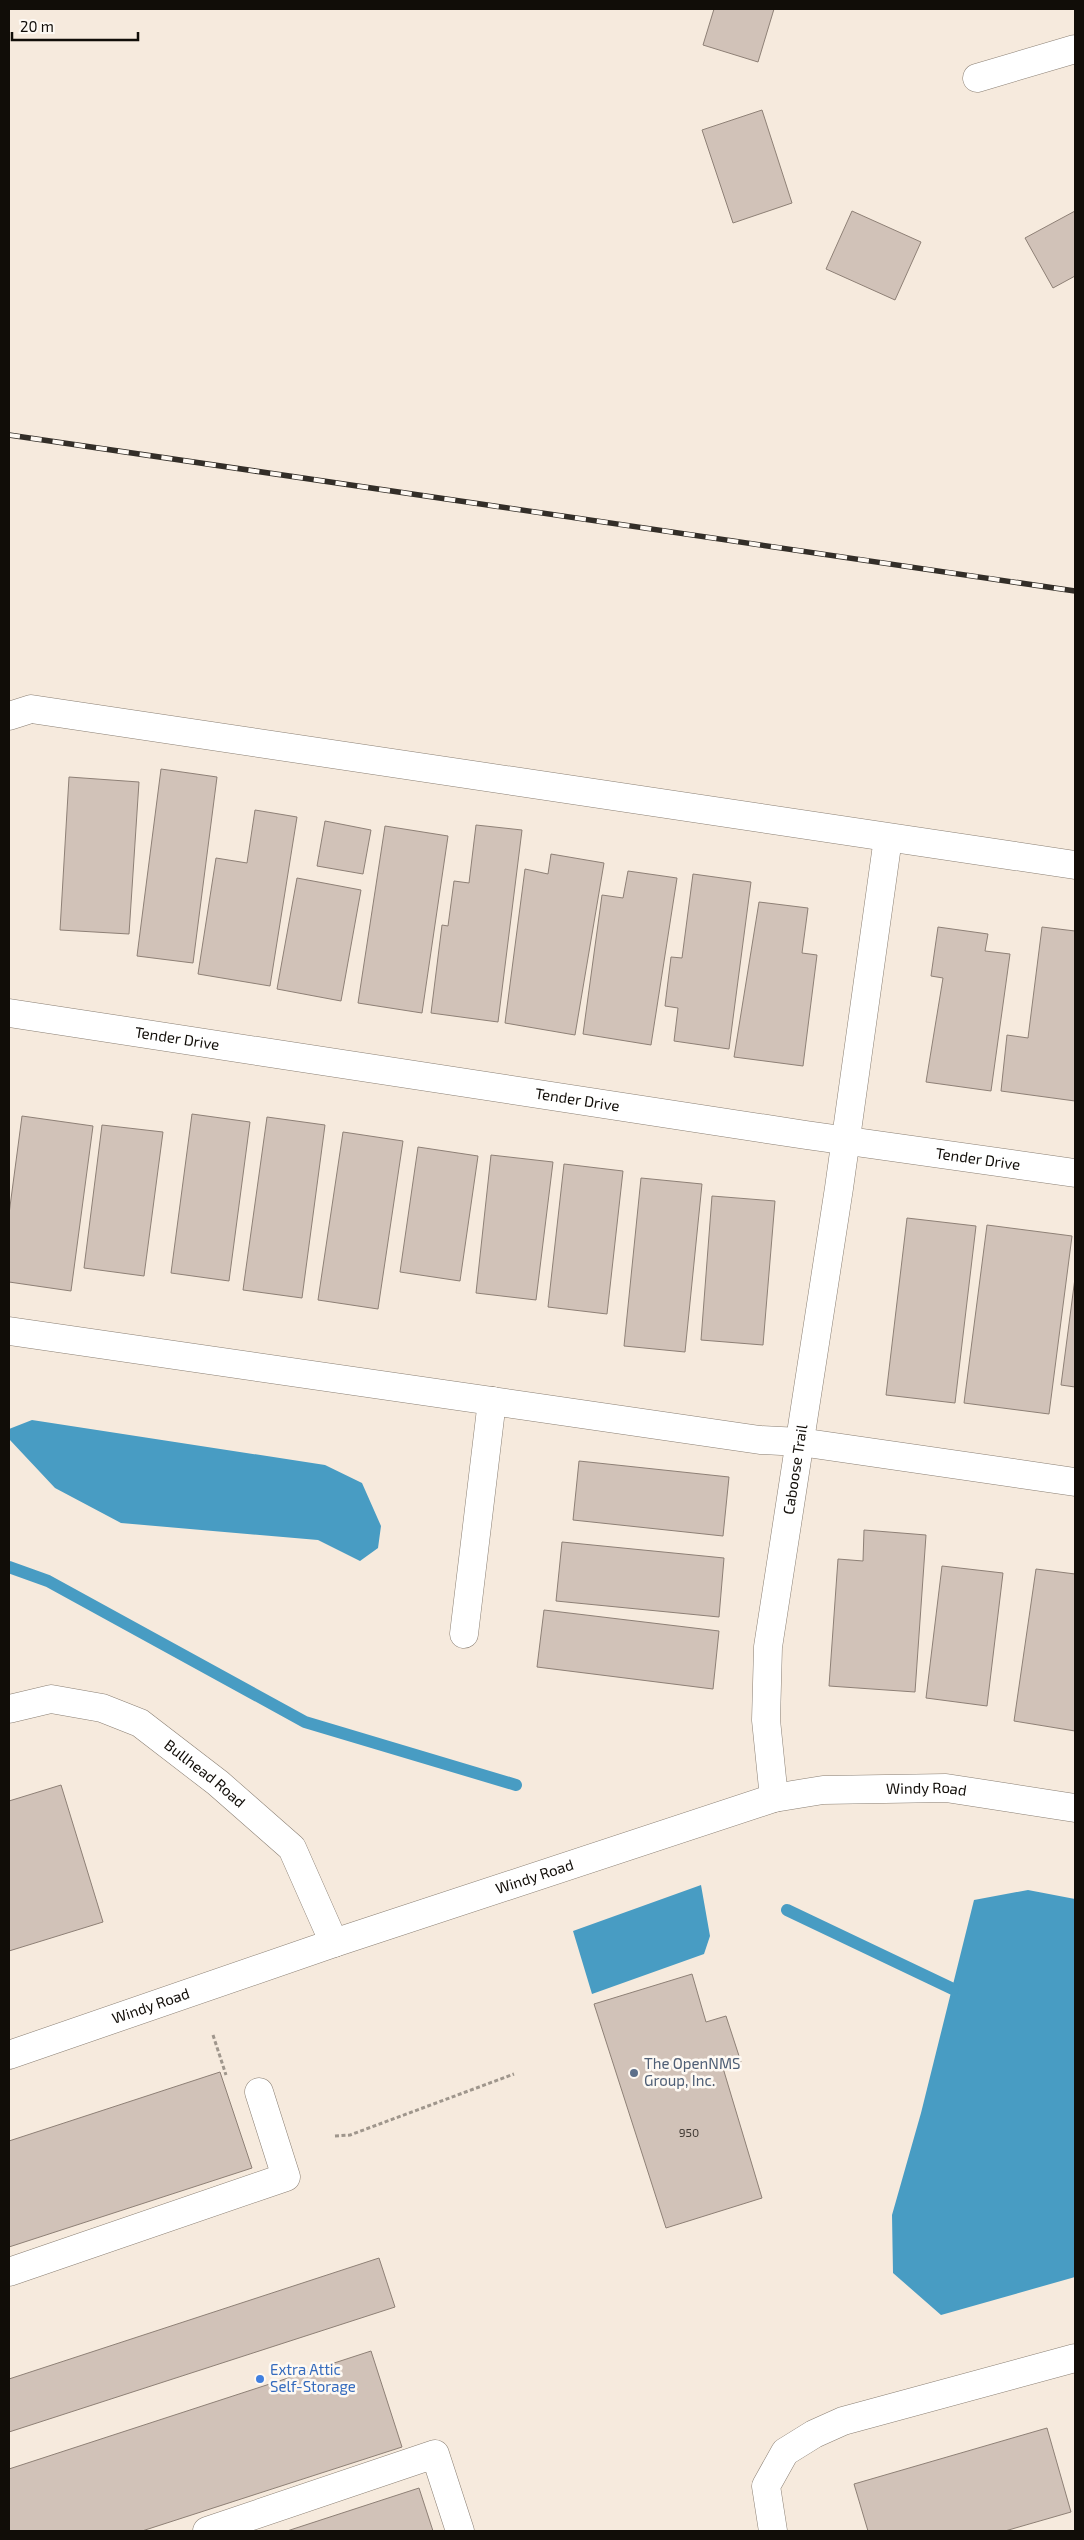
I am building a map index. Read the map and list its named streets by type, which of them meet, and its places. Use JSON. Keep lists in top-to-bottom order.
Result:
{
  "streets": {
    "street": [
      "Tender Drive",
      "Caboose Trail",
      "Bullhead Road",
      "Windy Road"
    ]
  },
  "crossings": [
    ["Tender Drive", "Caboose Trail"],
    ["Caboose Trail", "Windy Road"],
    ["Bullhead Road", "Windy Road"]
  ],
  "places": ["The OpenNMS Group, Inc.", "Extra Attic Self-Storage"],
  "house_numbers": ["950"],
  "scale_bar": "20 m"
}
